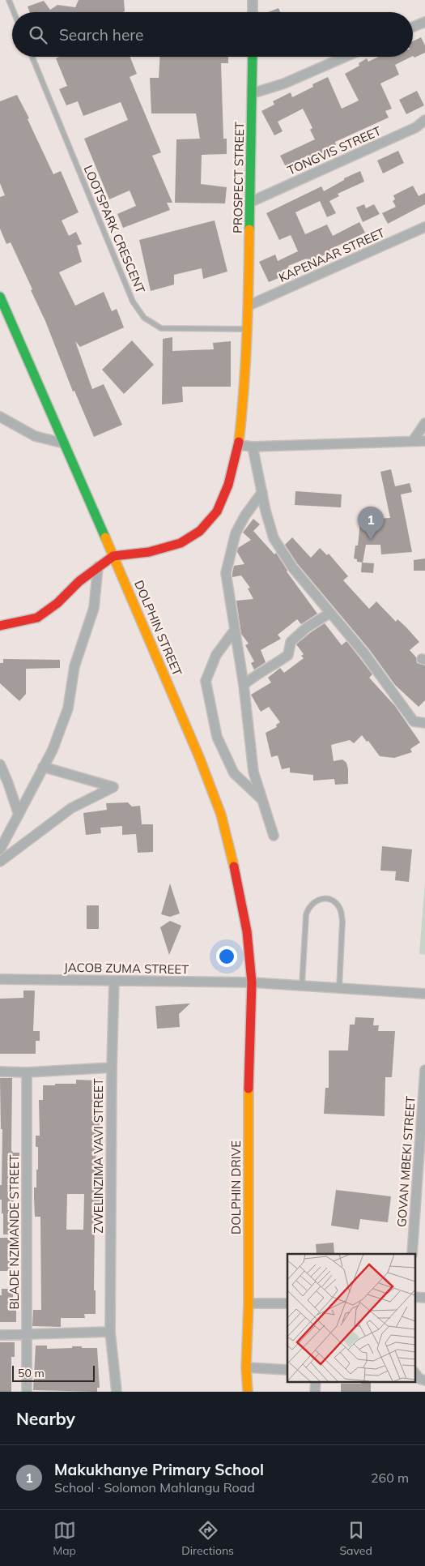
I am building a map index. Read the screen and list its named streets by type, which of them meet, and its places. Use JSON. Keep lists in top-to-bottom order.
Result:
{
  "streets": {
    "street": [
      "TONGVIS STREET",
      "PROSPECT STREET",
      "KAPENAAR STREET",
      "DOLPHIN STREET",
      "JACOB ZUMA STREET",
      "ZWELINZIMA VAVI STREET",
      "GOVAN MBEKI STREET",
      "DOLPHIN DRIVE",
      "BLADE NZIMANDE STREET"
    ],
    "lane": ["LOOTSPARK CRESCENT"]
  },
  "crossings": [
    ["TONGVIS STREET", "PROSPECT STREET"],
    ["PROSPECT STREET", "LOOTSPARK CRESCENT"],
    ["PROSPECT STREET", "KAPENAAR STREET"],
    ["PROSPECT STREET", "DOLPHIN STREET"],
    ["DOLPHIN STREET", "JACOB ZUMA STREET"],
    ["DOLPHIN STREET", "DOLPHIN DRIVE"],
    ["JACOB ZUMA STREET", "ZWELINZIMA VAVI STREET"],
    ["JACOB ZUMA STREET", "DOLPHIN DRIVE"]
  ],
  "scale_bar": "50 m",
  "page": {
    "search": "Search here",
    "pins": "1",
    "scale": "50 m",
    "heading": "Nearby",
    "list": [
      {
        "mark": "1",
        "name": "Makukhanye Primary School",
        "note": "School · Solomon Mahlangu Road",
        "value": "260 m"
      }
    ],
    "nav": ["Map", "Directions", "Saved"]
  }
}
